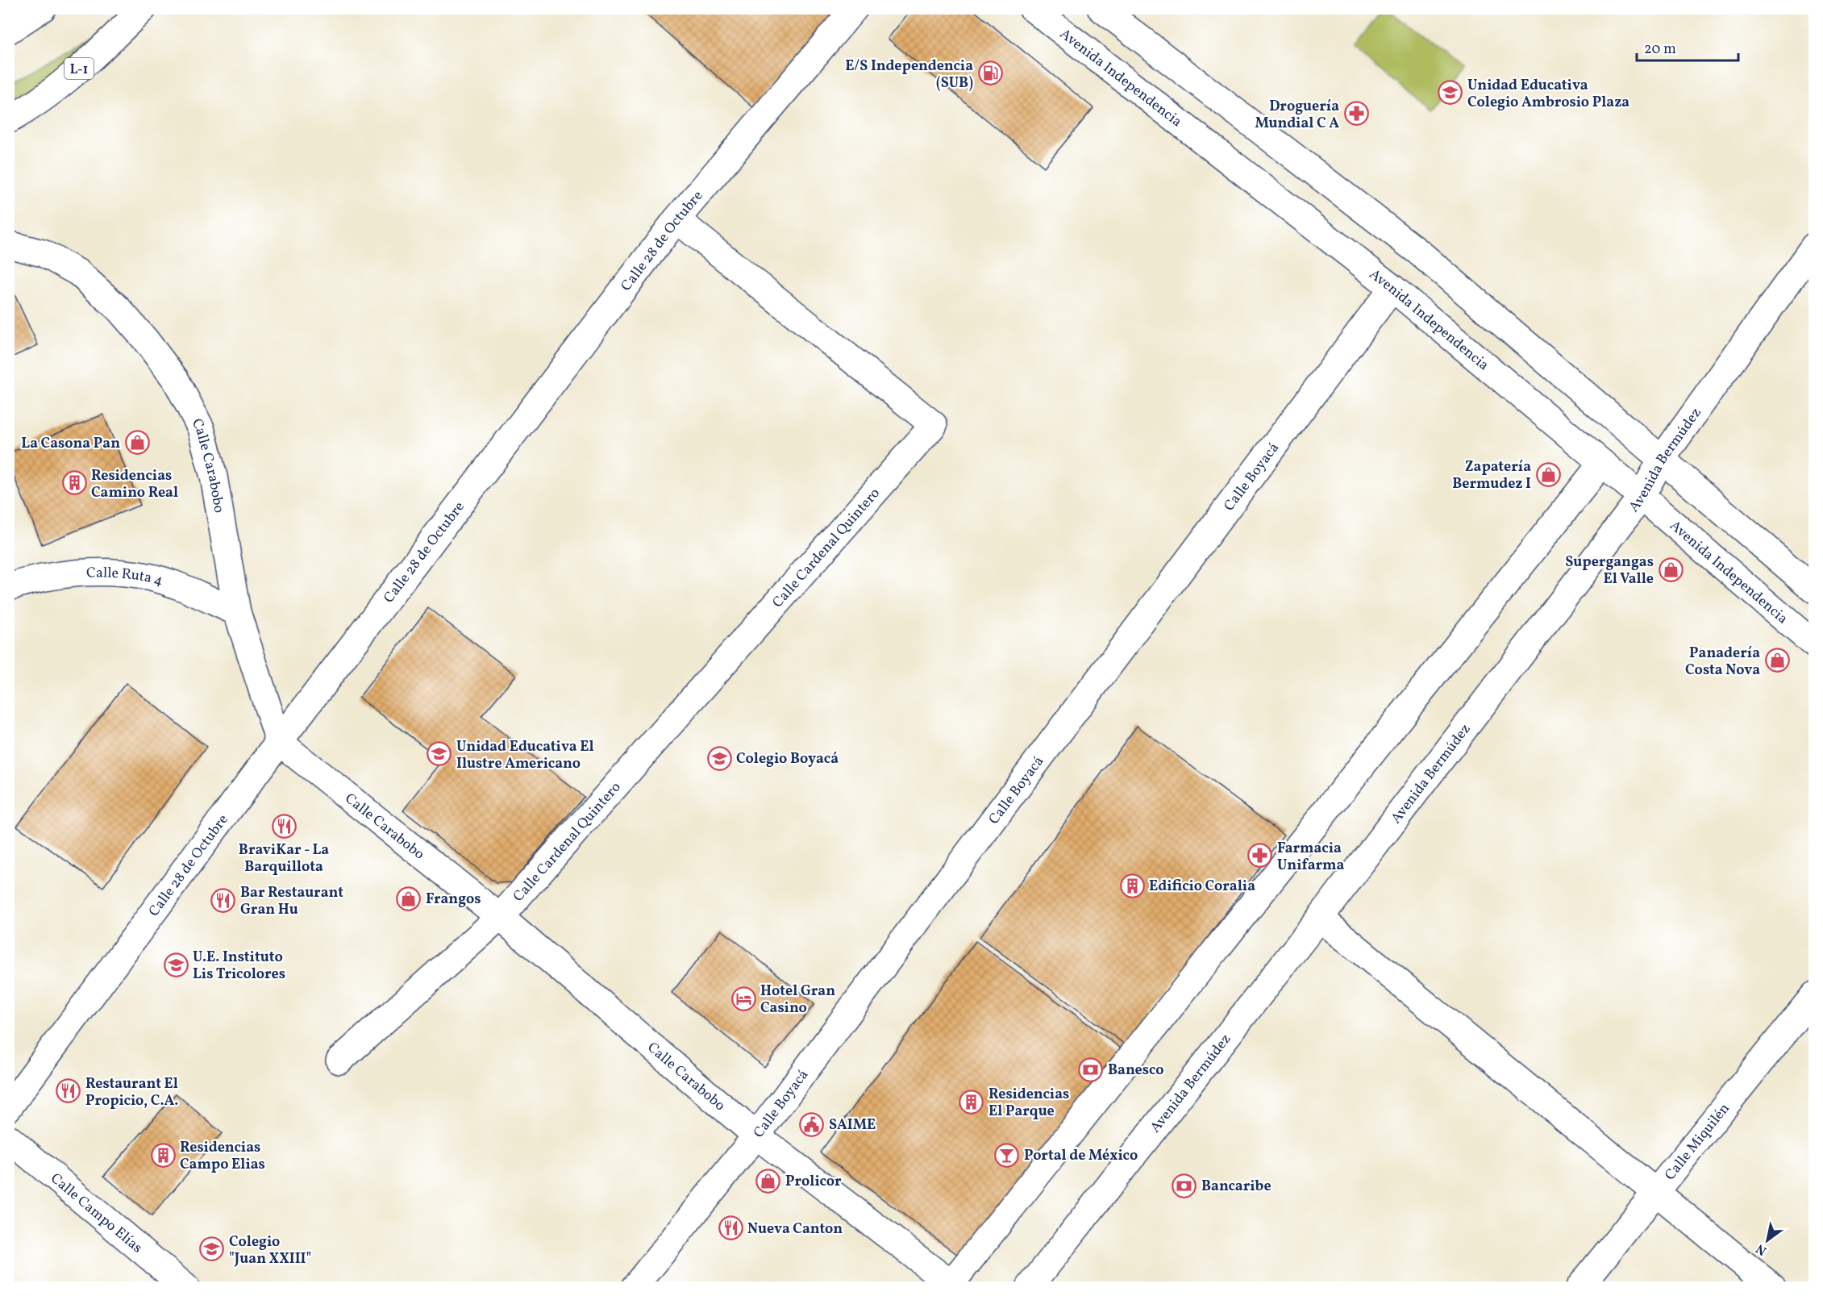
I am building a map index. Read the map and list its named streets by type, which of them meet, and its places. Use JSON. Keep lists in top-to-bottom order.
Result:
{
  "streets": {
    "street": [
      "L-1",
      "Avenida Independencia",
      "Calle 28 de Octubre",
      "Avenida Bermúdez",
      "Calle Carabobo",
      "Calle Boyacá",
      "Calle Cardenal Quintero",
      "Calle Ruta 4",
      "Calle Miquilén",
      "Calle Campo Elías"
    ]
  },
  "crossings": [
    ["Avenida Independencia", "Avenida Bermúdez"],
    ["Avenida Independencia", "Calle Boyacá"],
    ["Calle 28 de Octubre", "Calle Carabobo"],
    ["Calle 28 de Octubre", "Calle Cardenal Quintero"],
    ["Calle Carabobo", "Calle Boyacá"],
    ["Calle Carabobo", "Calle Cardenal Quintero"],
    ["Calle Carabobo", "Calle Ruta 4"]
  ],
  "places": {
    "fuel station": ["E/S Independencia (SUB)"],
    "school or university": [
      "Unidad Educativa Colegio Ambrosio Plaza",
      "Unidad Educativa El Ilustre Americano",
      "Colegio Boyacá",
      "U.E. Instituto Lis Tricolores",
      "Colegio \"Juan XXIII\""
    ],
    "pharmacy": ["Droguería Mundial C A", "Farmacia Unifarma"],
    "shop": [
      "La Casona Pan",
      "Zapatería Bermudez I",
      "Supergangas El Valle",
      "Panadería Costa Nova",
      "Frangos",
      "Prolicor"
    ],
    "building": [
      "Residencias Camino Real",
      "Edificio Coralia",
      "Residencias El Parque",
      "Residencias Campo Elias"
    ],
    "restaurant": [
      "BraviKar - La Barquillota",
      "Bar Restaurant Gran Hu",
      "Restaurant El Propicio, C.A.",
      "Nueva Canton"
    ],
    "hotel": ["Hotel Gran Casino"],
    "bank": ["Banesco", "Bancaribe"],
    "public building": ["SAIME"],
    "bar": ["Portal de México"]
  },
  "scale_bar": "20 m",
  "north": "bottom left"
}
